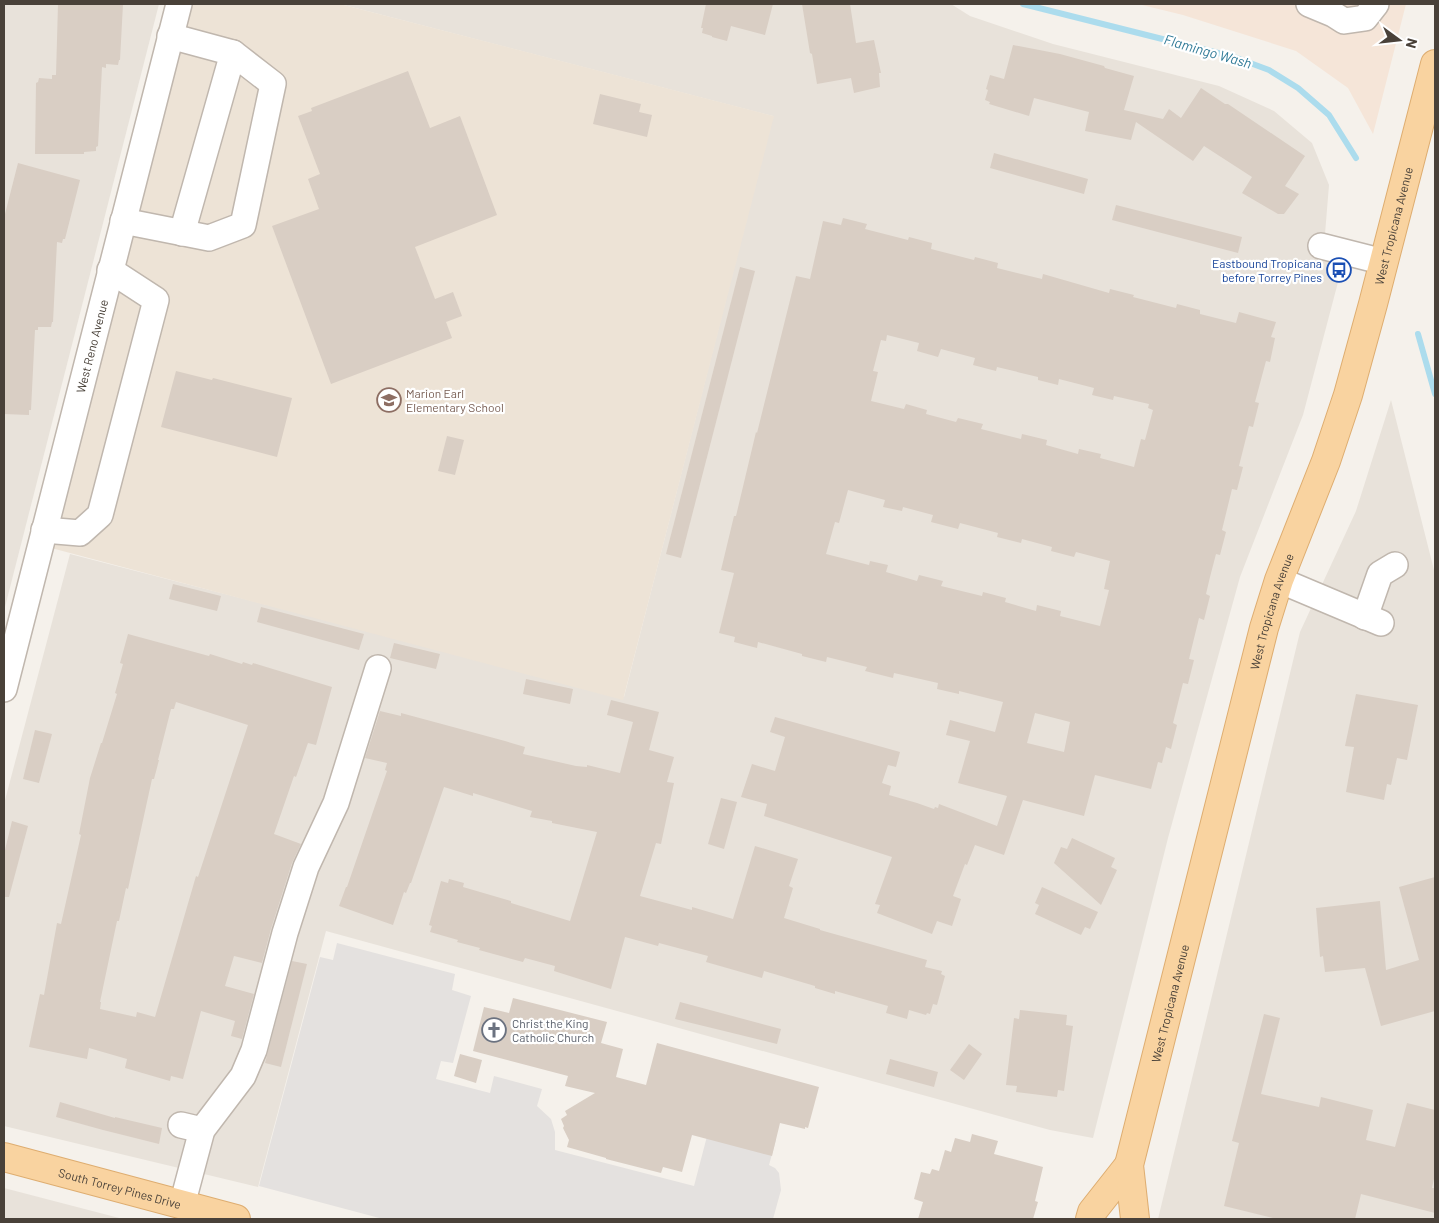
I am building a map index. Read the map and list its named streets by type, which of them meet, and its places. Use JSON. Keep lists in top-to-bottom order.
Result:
{
  "streets": {
    "main road": ["West Tropicana Avenue", "South Torrey Pines Drive"],
    "street": ["West Reno Avenue"]
  },
  "water": ["Flamingo Wash"],
  "places": {
    "bus stop": ["Eastbound Tropicana before Torrey Pines"],
    "school or university": ["Marion Earl Elementary School"],
    "church": ["Christ the King Catholic Church"]
  },
  "north": "right"
}
